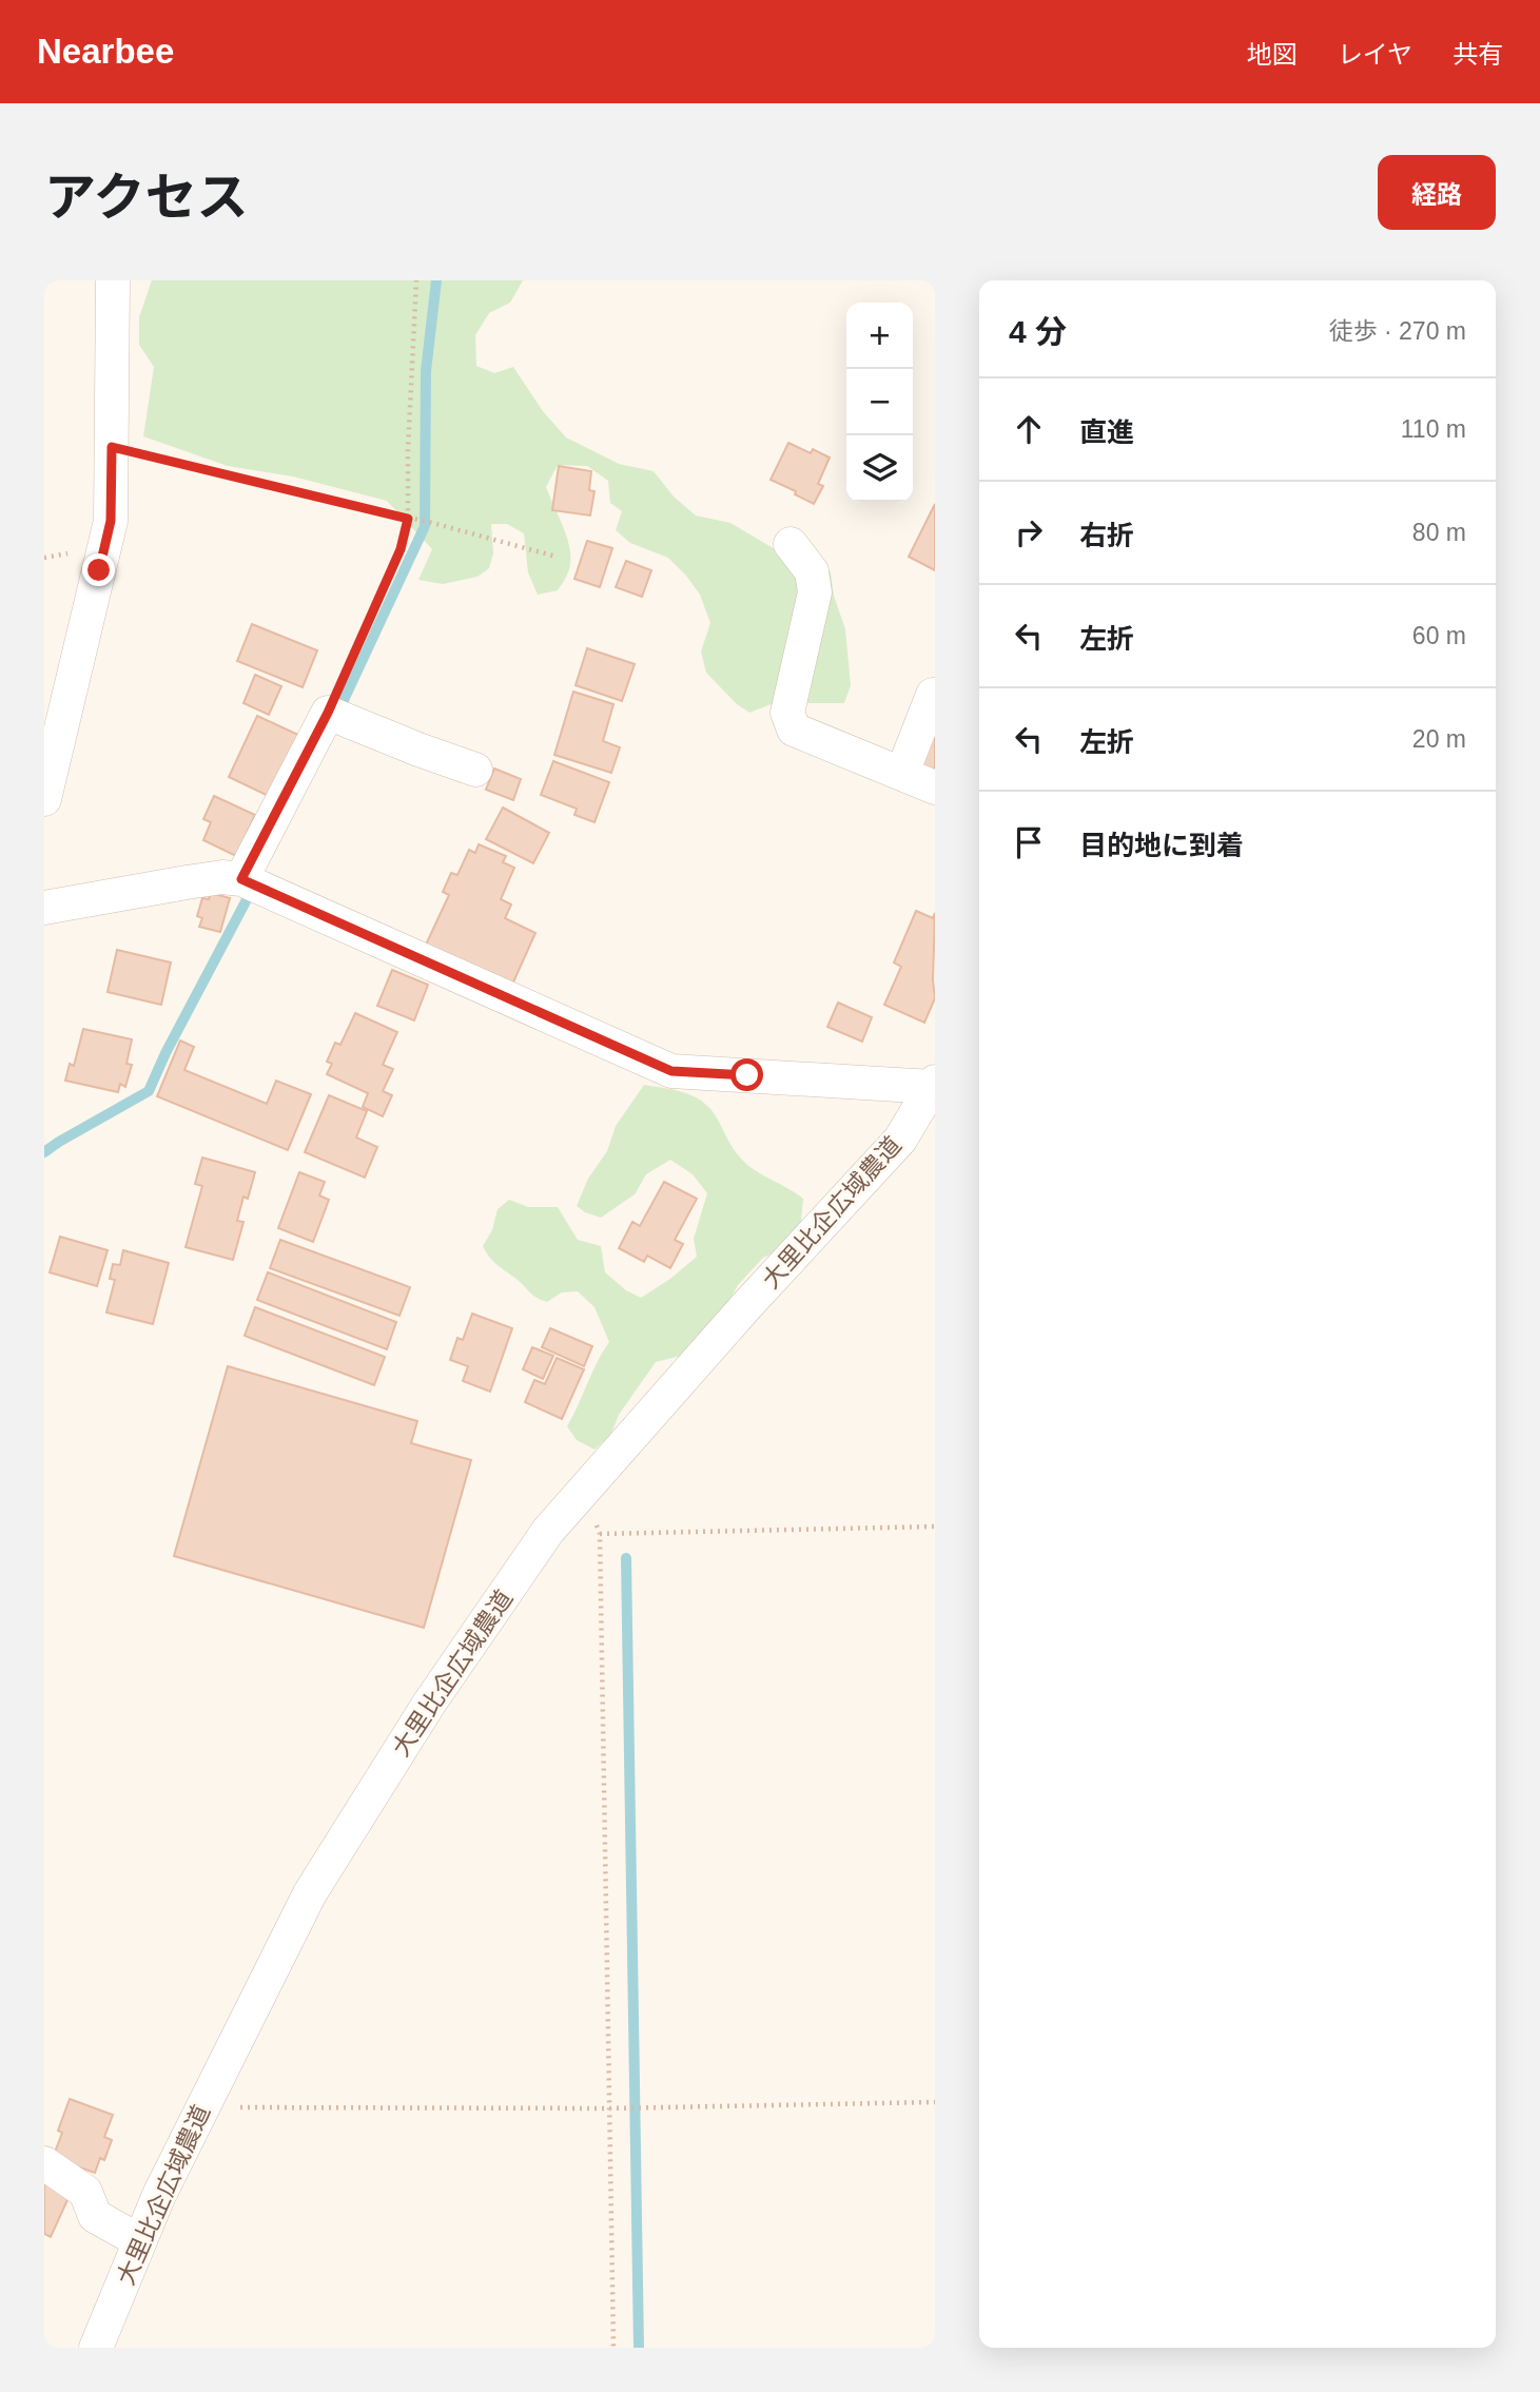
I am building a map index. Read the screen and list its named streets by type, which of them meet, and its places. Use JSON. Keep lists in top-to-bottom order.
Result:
{
  "streets": {
    "street": ["大里比企広域農道"]
  },
  "page": {
    "header": "Nearbee",
    "nav": ["地図", "レイヤ", "共有"],
    "title": "アクセス",
    "buttons": "経路",
    "heading": ["4 分", "徒歩 · 270 m"],
    "map_buttons": ["+", "−"],
    "list": [
      ["直進", "110 m"],
      ["右折", "80 m"],
      ["左折", "60 m"],
      ["左折", "20 m"],
      "目的地に到着"
    ]
  }
}
